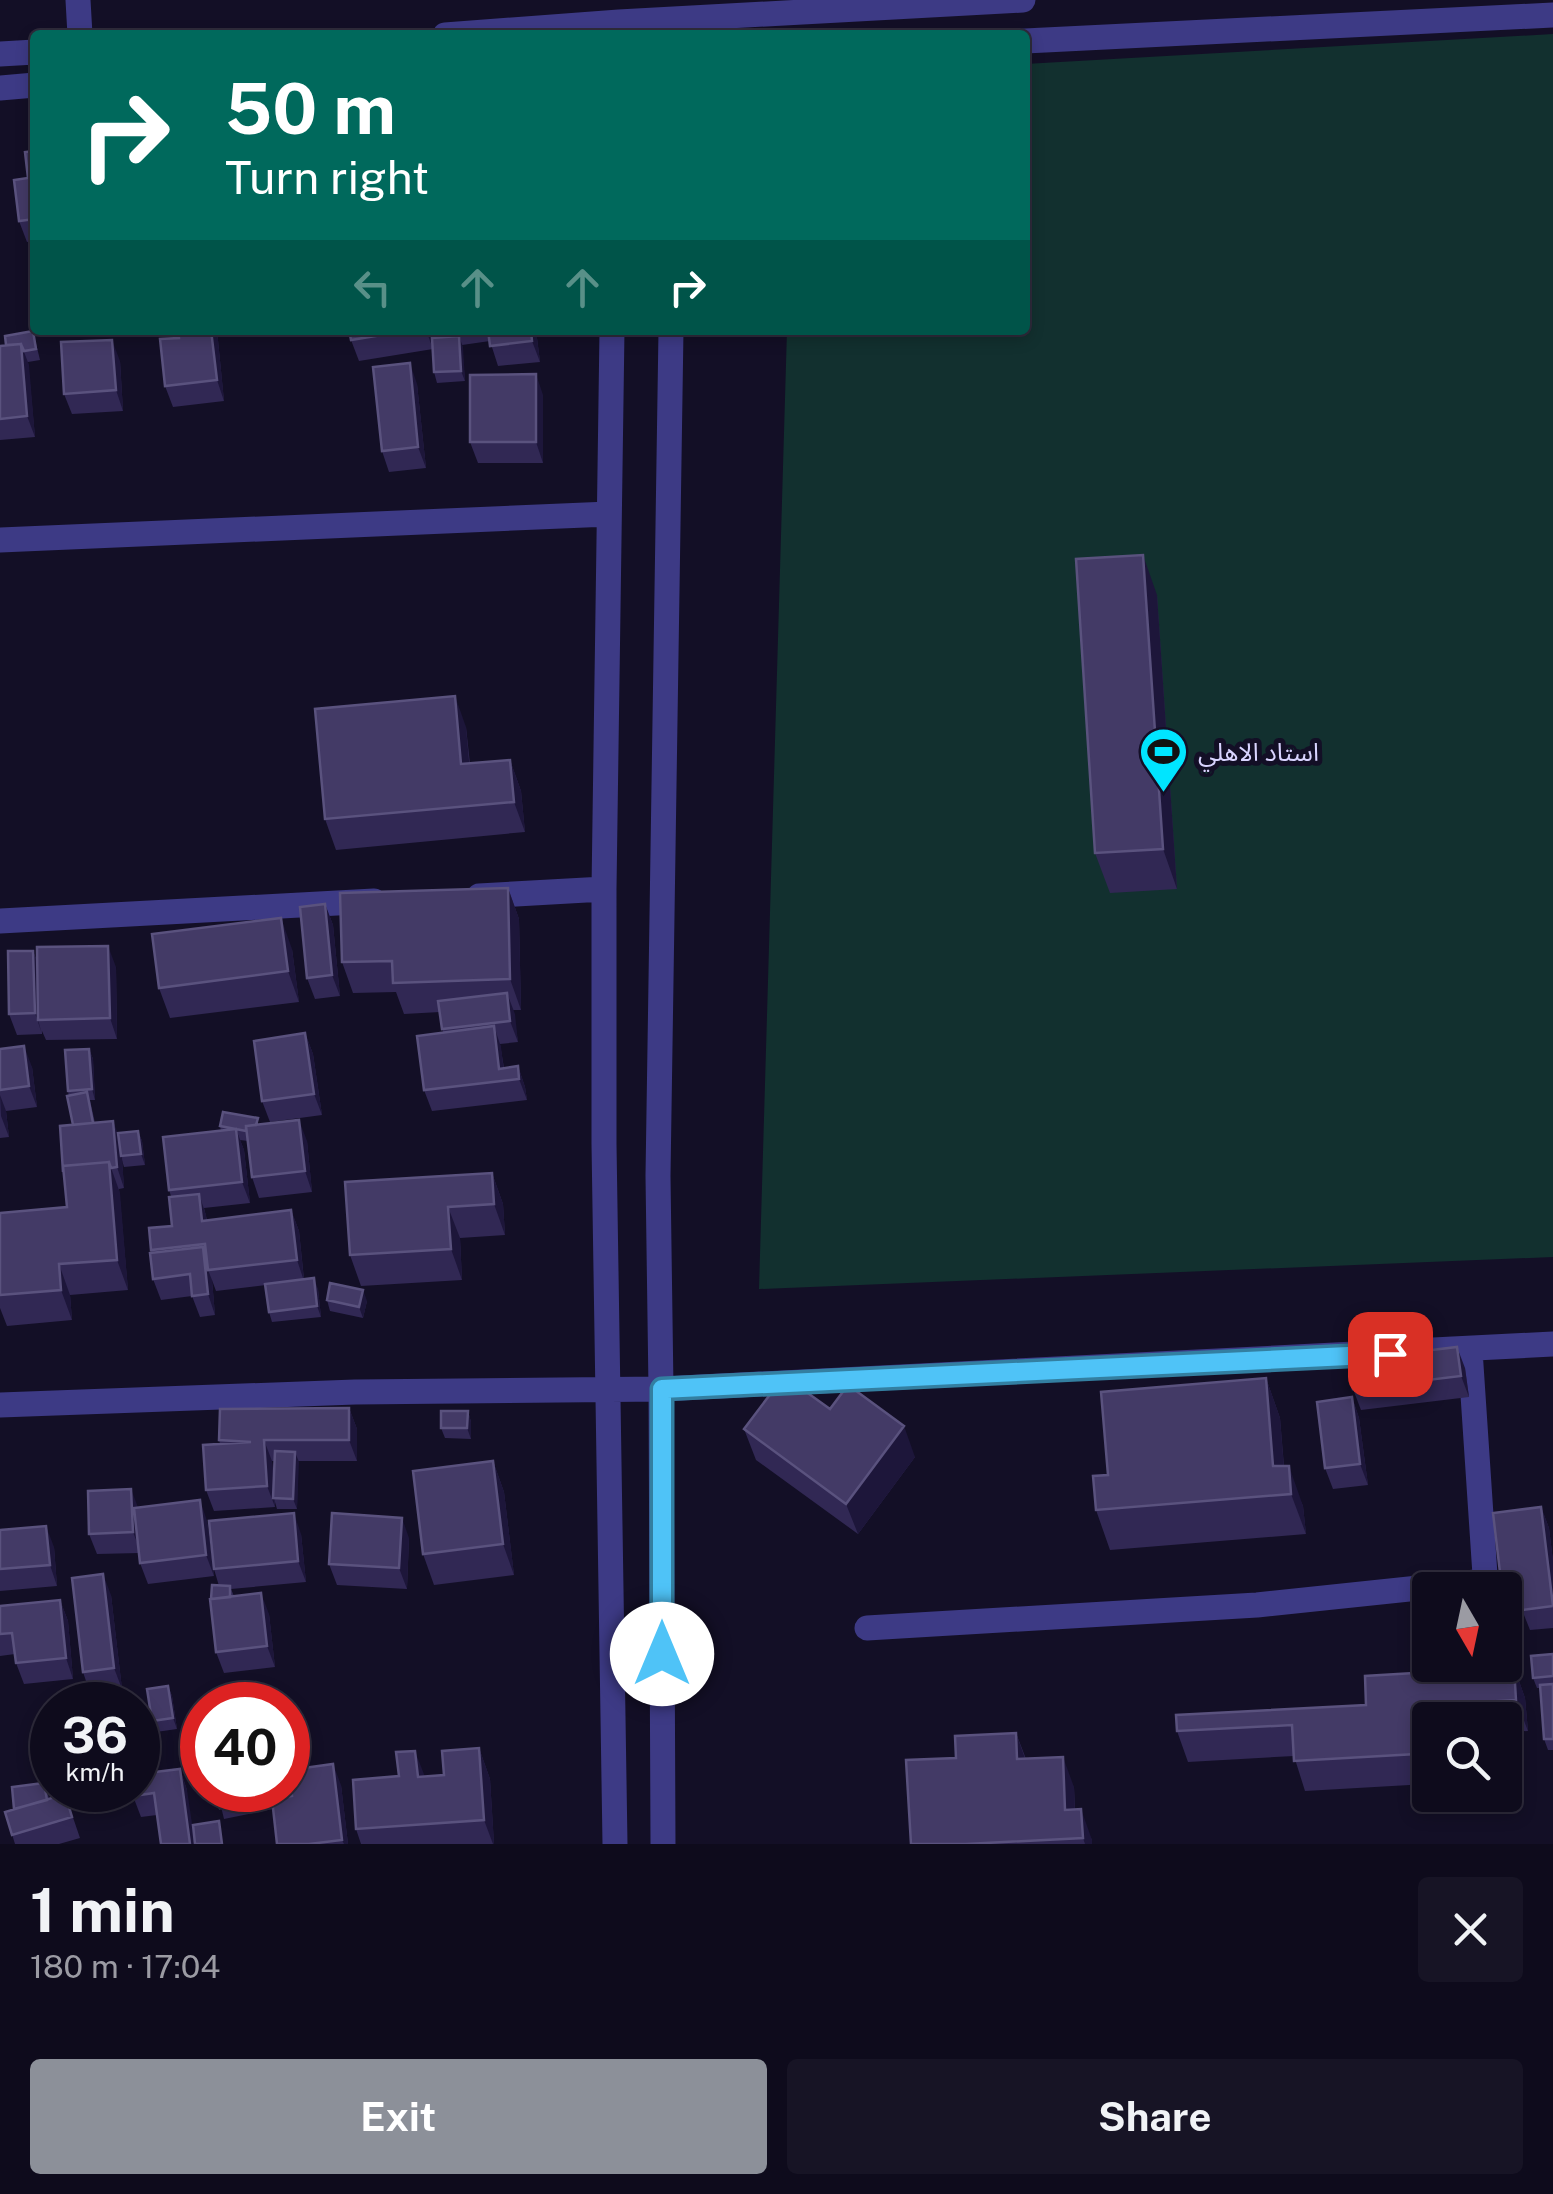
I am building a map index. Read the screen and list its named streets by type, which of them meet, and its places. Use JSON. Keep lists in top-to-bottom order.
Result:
{
  "places": {
    "sports": ["استاد الاهلي"]
  },
  "north": "bottom",
  "page": {
    "turn": ["50 m", "Turn right"],
    "speed": "36 km/h",
    "limit": "40",
    "heading": ["1 min", "180 m · 17:04"],
    "buttons": ["Exit", "Share"]
  }
}
